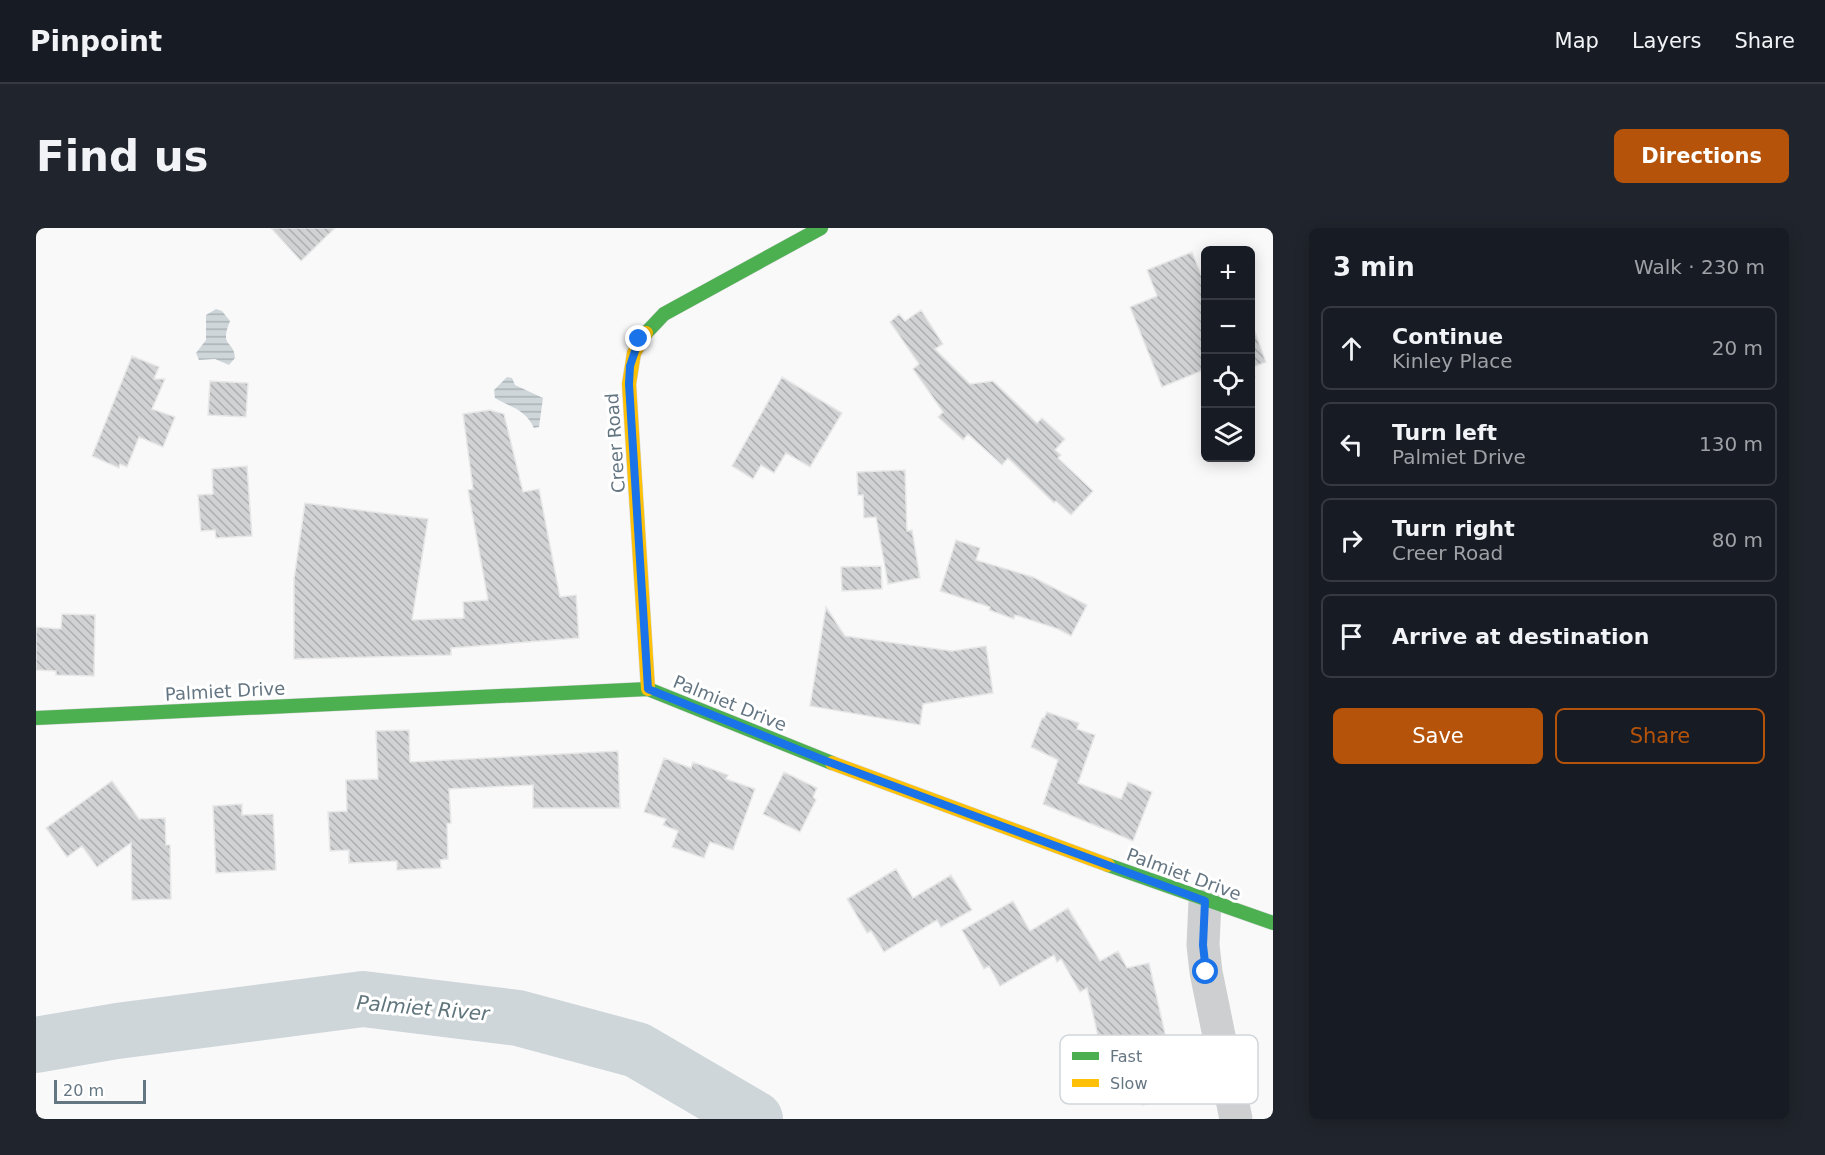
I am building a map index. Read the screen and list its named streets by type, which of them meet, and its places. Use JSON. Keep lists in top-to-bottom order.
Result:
{
  "streets": {
    "street": ["Creer Road", "Palmiet Drive"]
  },
  "crossings": [
    ["Creer Road", "Palmiet Drive"]
  ],
  "water": ["Palmiet River"],
  "legend": ["Fast", "Slow"],
  "scale_bar": "20 m",
  "page": {
    "header": "Pinpoint",
    "nav": ["Map", "Layers", "Share"],
    "buttons": [
      "Directions",
      ["Save", "Share"]
    ],
    "title": "Find us",
    "heading": ["3 min", "Walk · 230 m"],
    "map_buttons": ["+", "−"],
    "list": [
      ["Continue", "Kinley Place", "20 m"],
      ["Turn left", "Palmiet Drive", "130 m"],
      ["Turn right", "Creer Road", "80 m"],
      "Arrive at destination"
    ],
    "scale": "20 m"
  }
}
